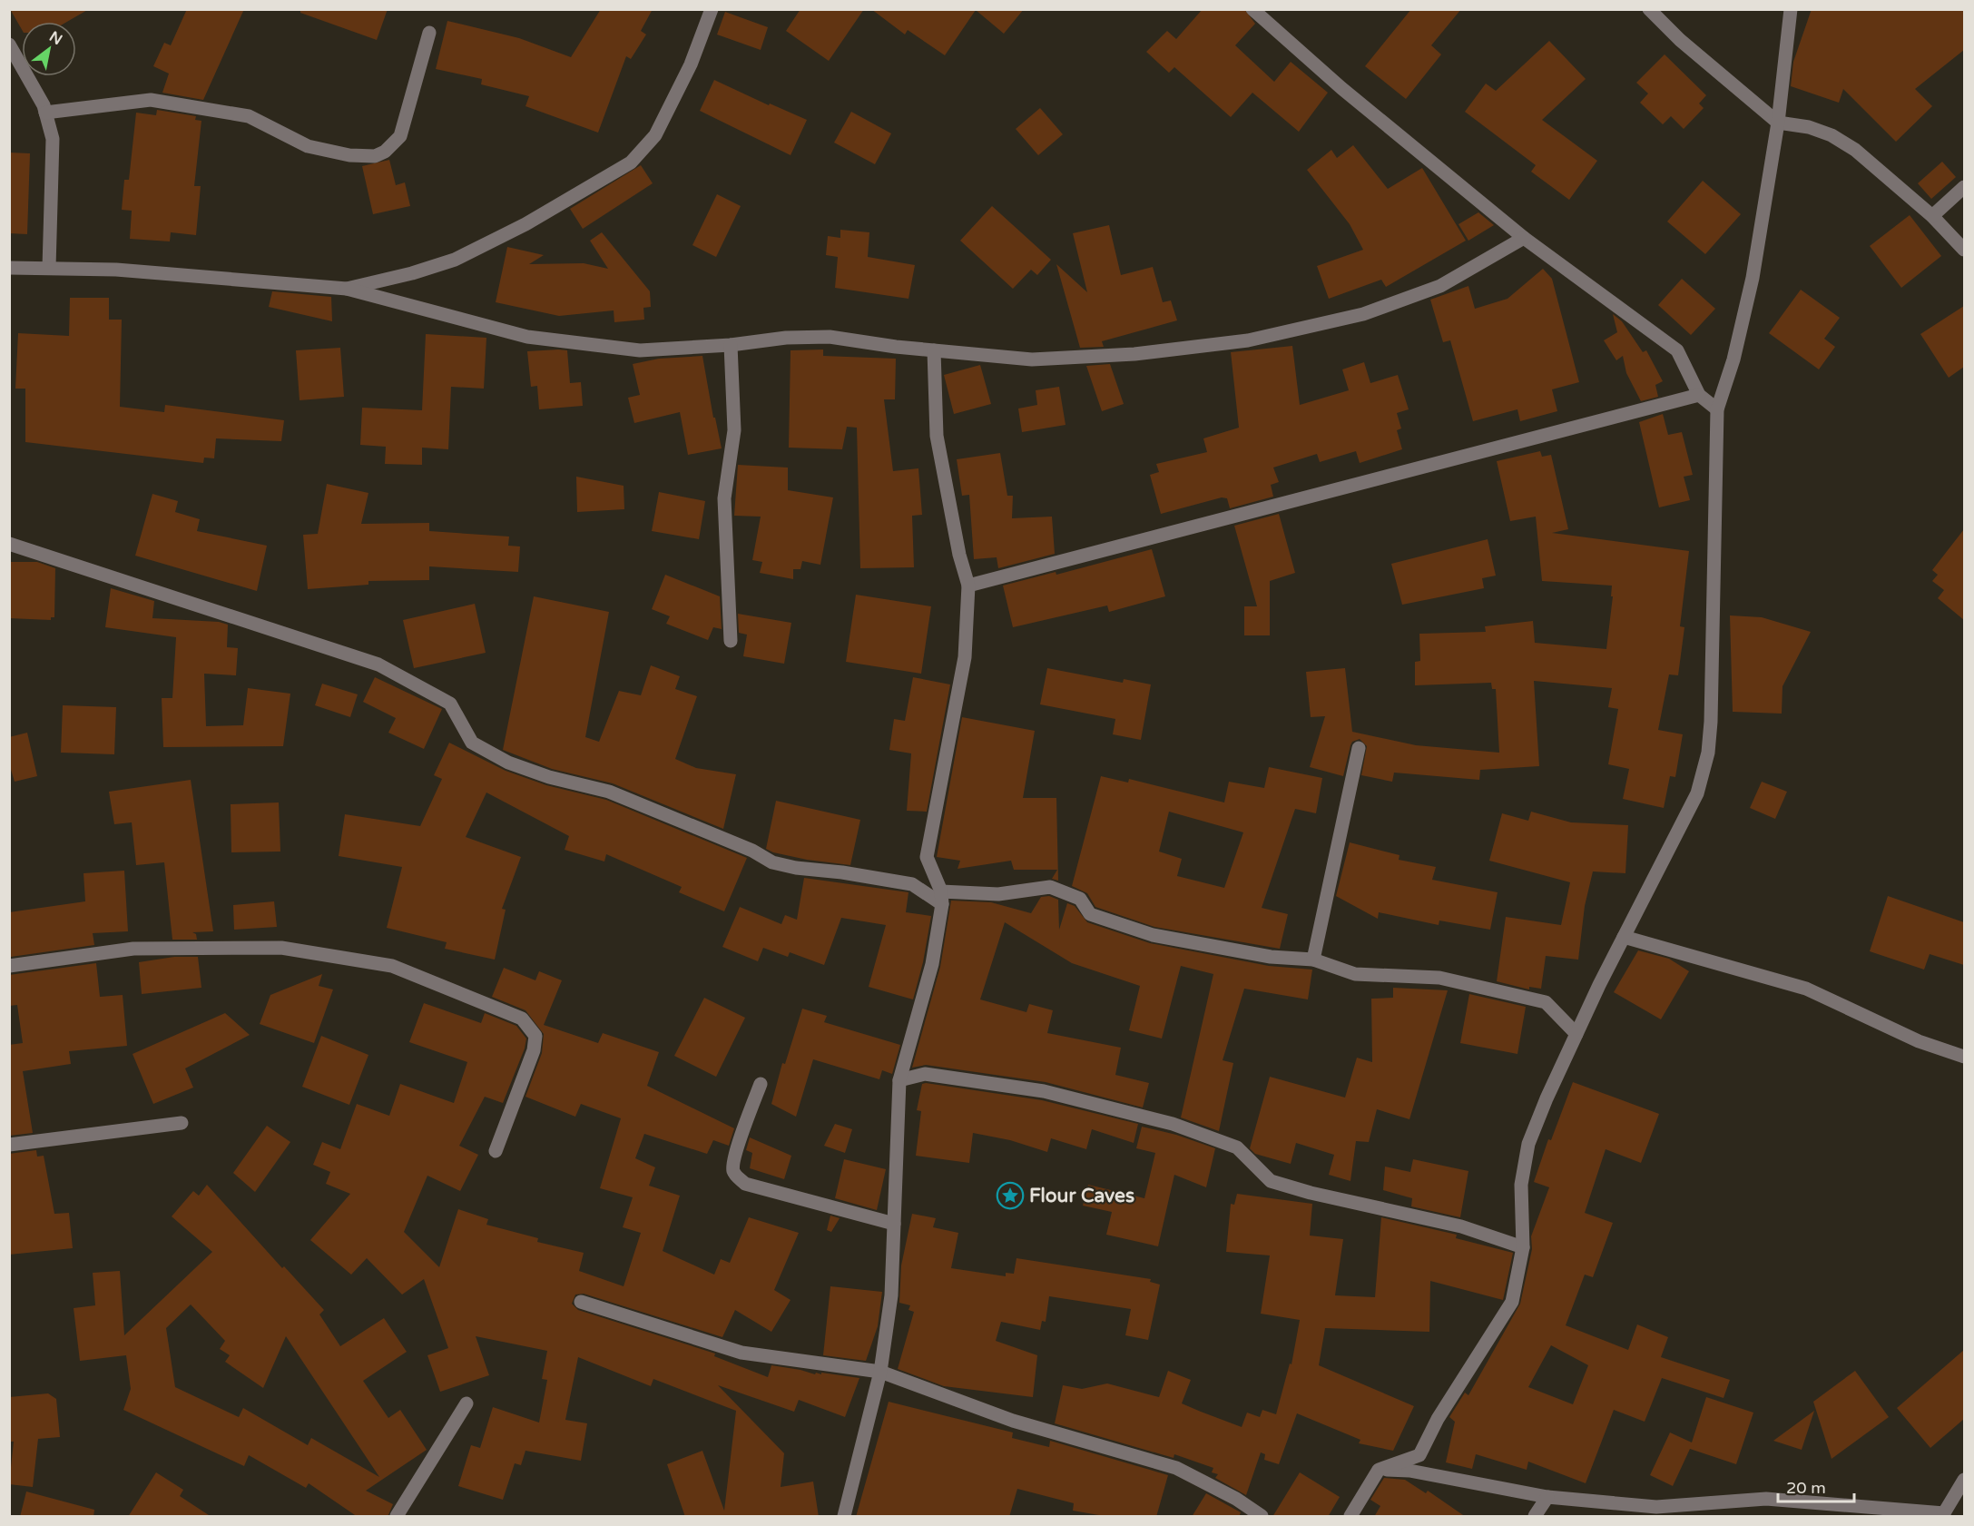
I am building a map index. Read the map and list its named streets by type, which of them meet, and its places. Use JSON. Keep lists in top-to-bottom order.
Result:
{
  "places": {
    "place": ["Flour Caves"]
  },
  "scale_bar": "20 m",
  "north": "top right"
}
